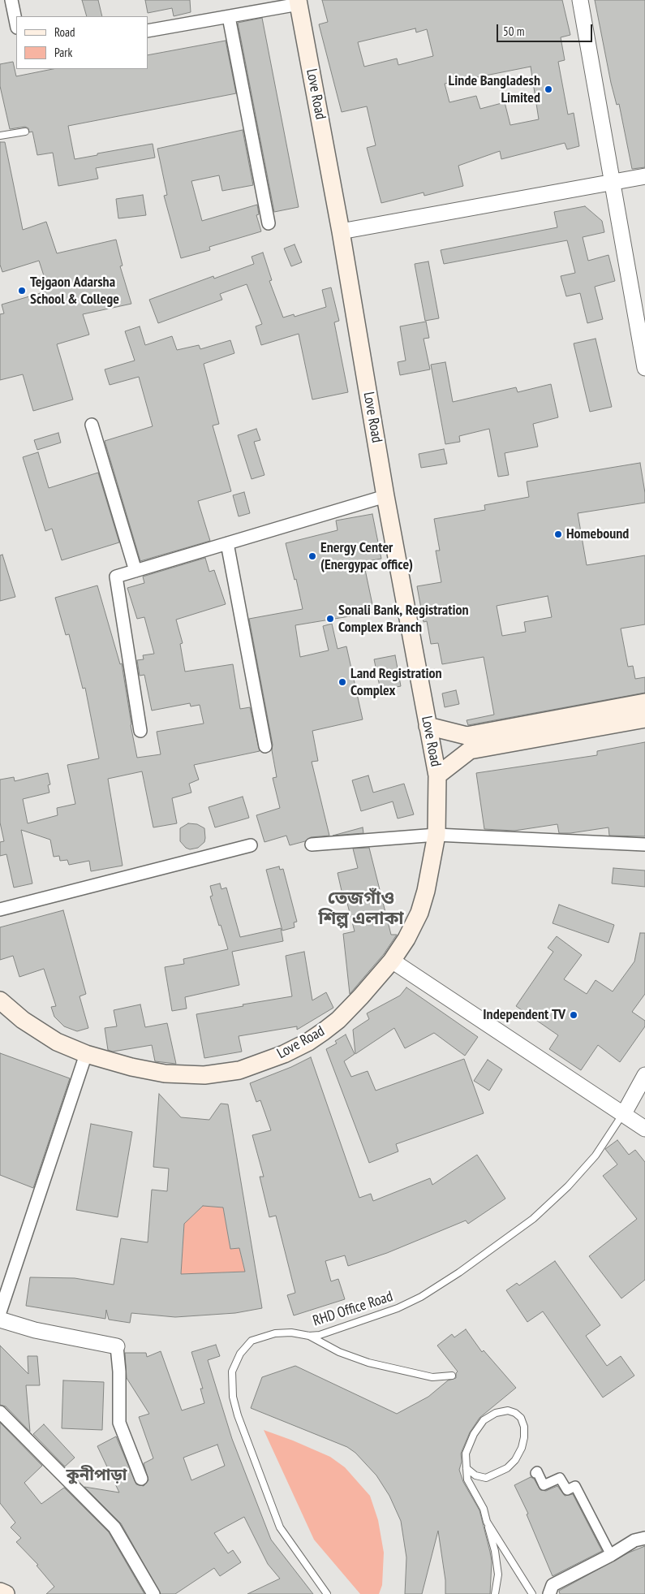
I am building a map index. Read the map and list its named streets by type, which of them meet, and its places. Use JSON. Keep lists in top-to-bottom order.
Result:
{
  "streets": {
    "main road": ["Love Road"],
    "lane": ["RHD Office Road"]
  },
  "districts": ["তেজগাঁও শিল্প এলাকা", "কুনীপাড়া"],
  "places": [
    "Linde Bangladesh Limited",
    "Tejgaon Adarsha School & College",
    "Homebound",
    "Energy Center (Energypac office)",
    "Sonali Bank, Registration Complex Branch",
    "Land Registration Complex",
    "Independent TV"
  ],
  "legend": ["Road", "Park"],
  "scale_bar": "50 m"
}
